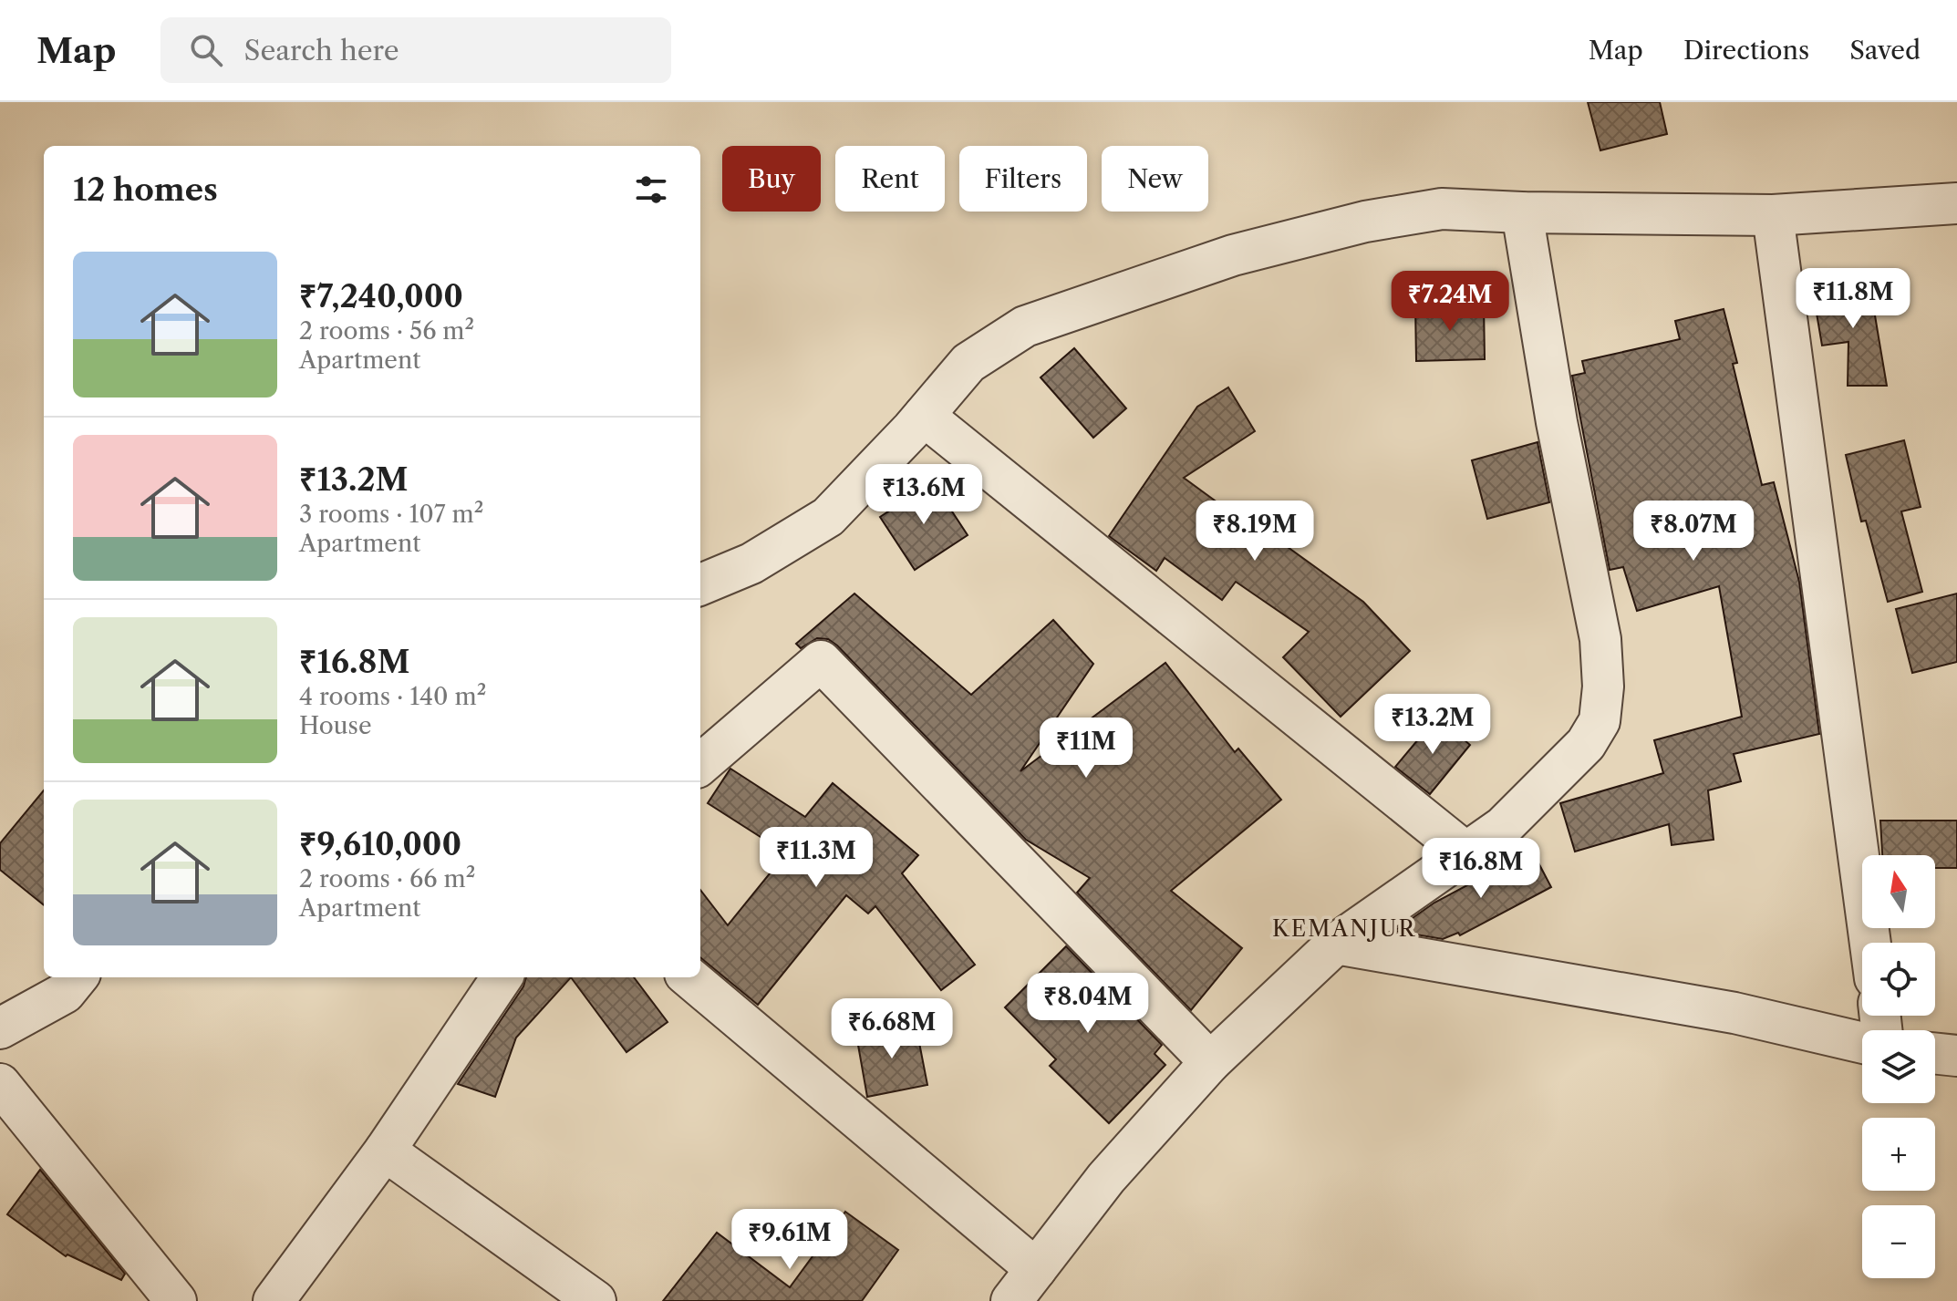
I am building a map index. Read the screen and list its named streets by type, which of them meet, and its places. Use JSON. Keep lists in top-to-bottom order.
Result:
{
  "districts": ["KEMANJUR"],
  "north": "top",
  "page": {
    "header": "Map",
    "search": "Search here",
    "nav": ["Map", "Directions", "Saved"],
    "chip": [
      "Buy",
      "Rent",
      "Filters",
      "New"
    ],
    "heading": "12 homes",
    "list": [
      {
        "name": "₹7,240,000",
        "note": "2 rooms · 56 m² · Apartment"
      },
      {
        "name": "₹13.2M",
        "note": "3 rooms · 107 m² · Apartment"
      },
      {
        "name": "₹16.8M",
        "note": "4 rooms · 140 m² · House"
      },
      {
        "name": "₹9,610,000",
        "note": "2 rooms · 66 m² · Apartment"
      }
    ],
    "price": [
      "₹11.8M",
      "₹7.24M",
      "₹13.6M",
      "₹8.19M",
      "₹8.07M",
      "₹13.2M",
      "₹11M",
      "₹11.3M",
      "₹16.8M",
      "₹8.04M",
      "₹6.68M",
      "₹9.61M"
    ],
    "map_buttons": ["+", "−"]
  }
}
